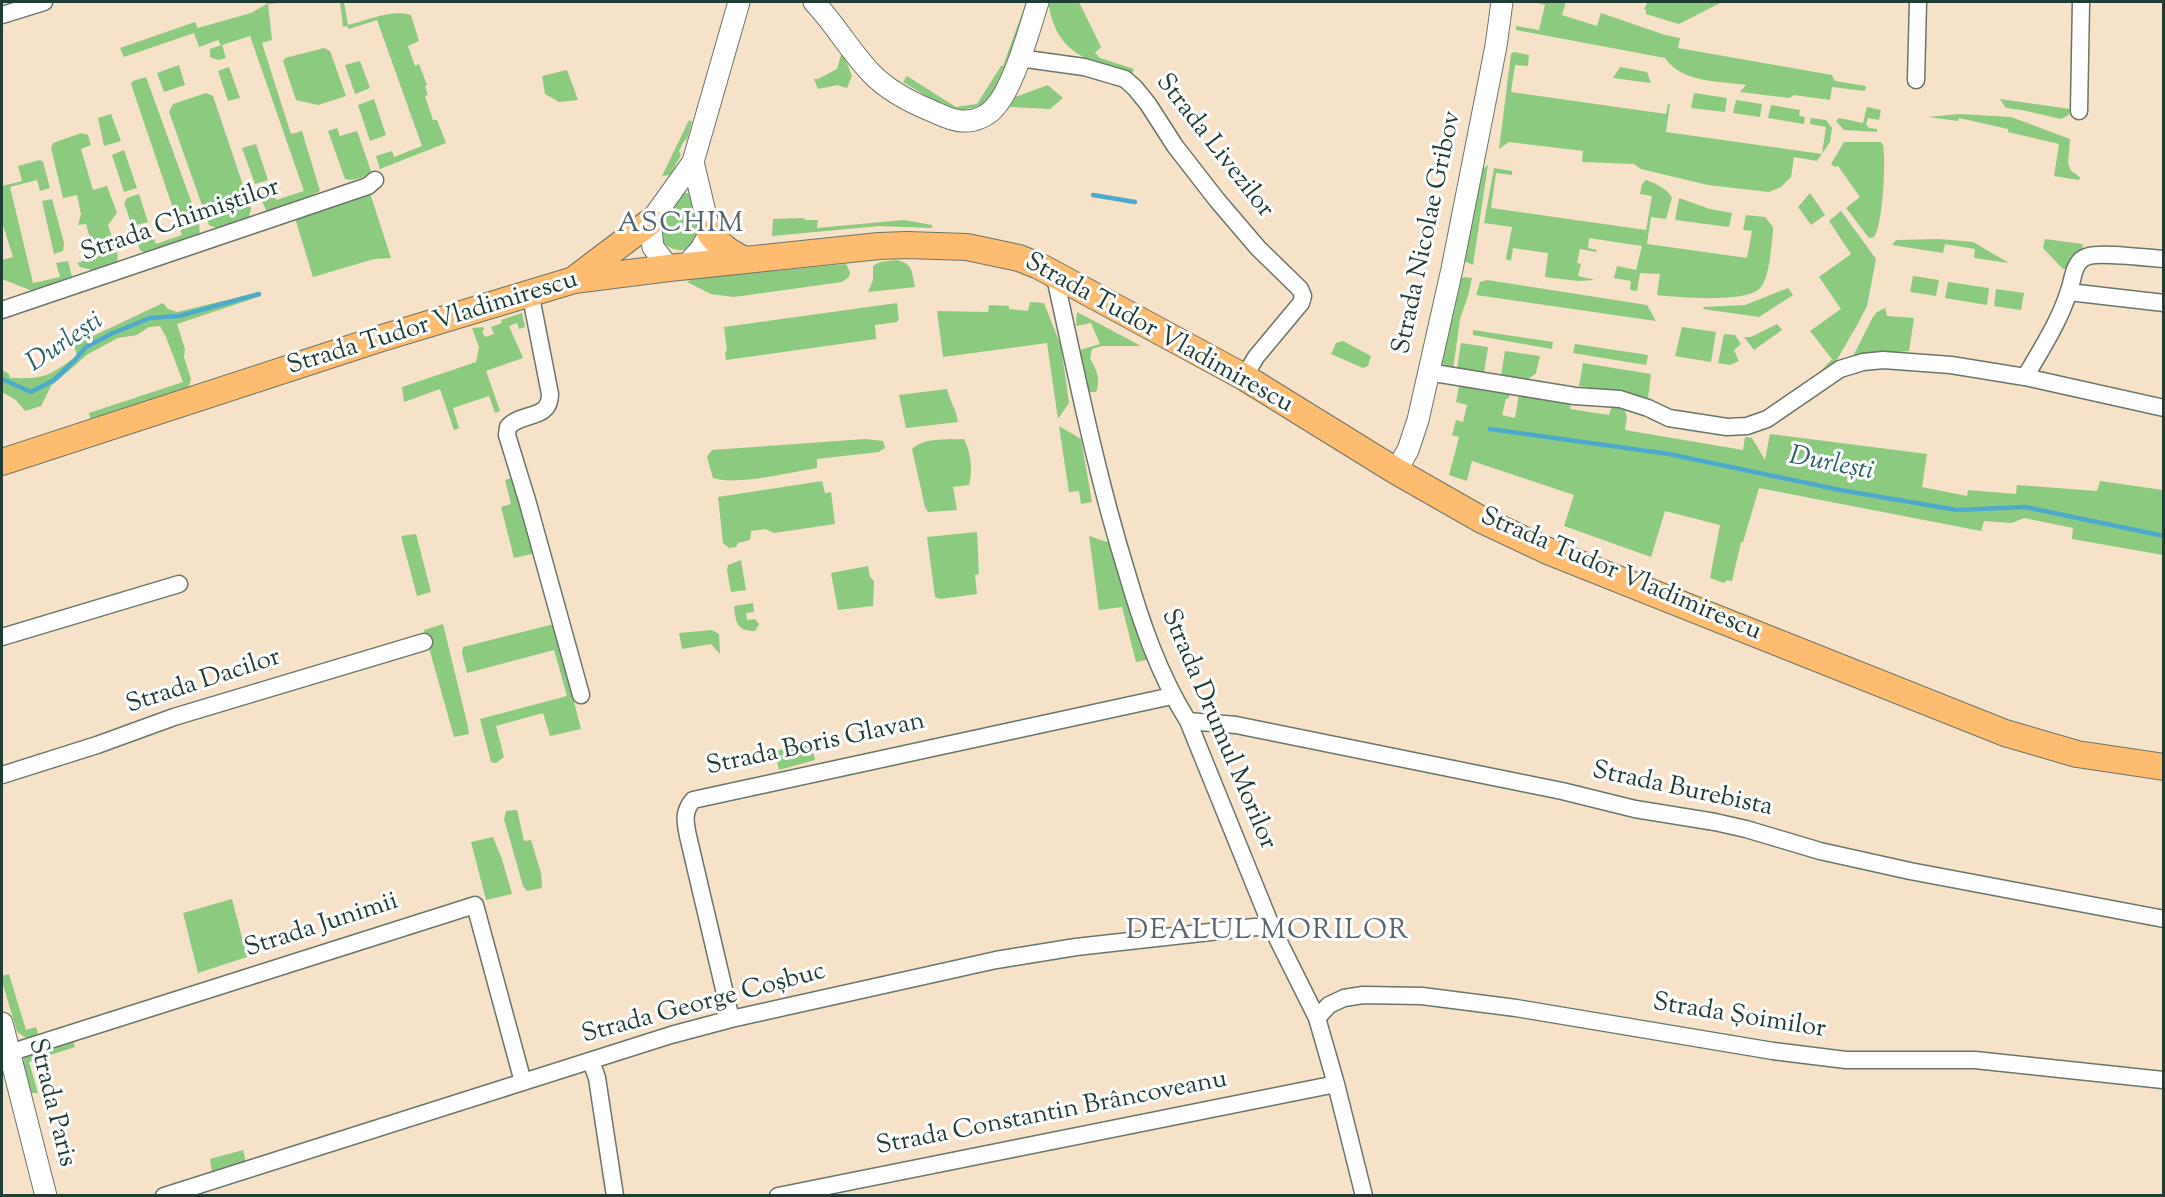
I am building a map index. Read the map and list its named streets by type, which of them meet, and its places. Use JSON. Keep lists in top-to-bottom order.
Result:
{
  "streets": {
    "main road": ["Strada Tudor Vladimirescu"],
    "street": [
      "Strada Livezilor",
      "Strada Chimiștilor",
      "Strada Nicolae Gribov",
      "Strada Dacilor",
      "Strada Drumul Morilor",
      "Strada Boris Glavan",
      "Strada Burebista",
      "Strada Junimii",
      "Strada George Coșbuc",
      "Strada Șoimilor",
      "Strada Paris",
      "Strada Constantin Brâncoveanu"
    ]
  },
  "crossings": [
    ["Strada Livezilor", "Strada Tudor Vladimirescu"],
    ["Strada Nicolae Gribov", "Strada Tudor Vladimirescu"],
    ["Strada Tudor Vladimirescu", "Strada Drumul Morilor"],
    ["Strada Drumul Morilor", "Strada Boris Glavan"],
    ["Strada Drumul Morilor", "Strada Burebista"],
    ["Strada Drumul Morilor", "Strada George Coșbuc"],
    ["Strada Drumul Morilor", "Strada Șoimilor"],
    ["Strada Drumul Morilor", "Strada Constantin Brâncoveanu"],
    ["Strada Boris Glavan", "Strada George Coșbuc"],
    ["Strada Junimii", "Strada George Coșbuc"],
    ["Strada Junimii", "Strada Paris"]
  ],
  "districts": ["ASCHIM", "DEALUL MORILOR"],
  "water": ["Durlești"]
}
